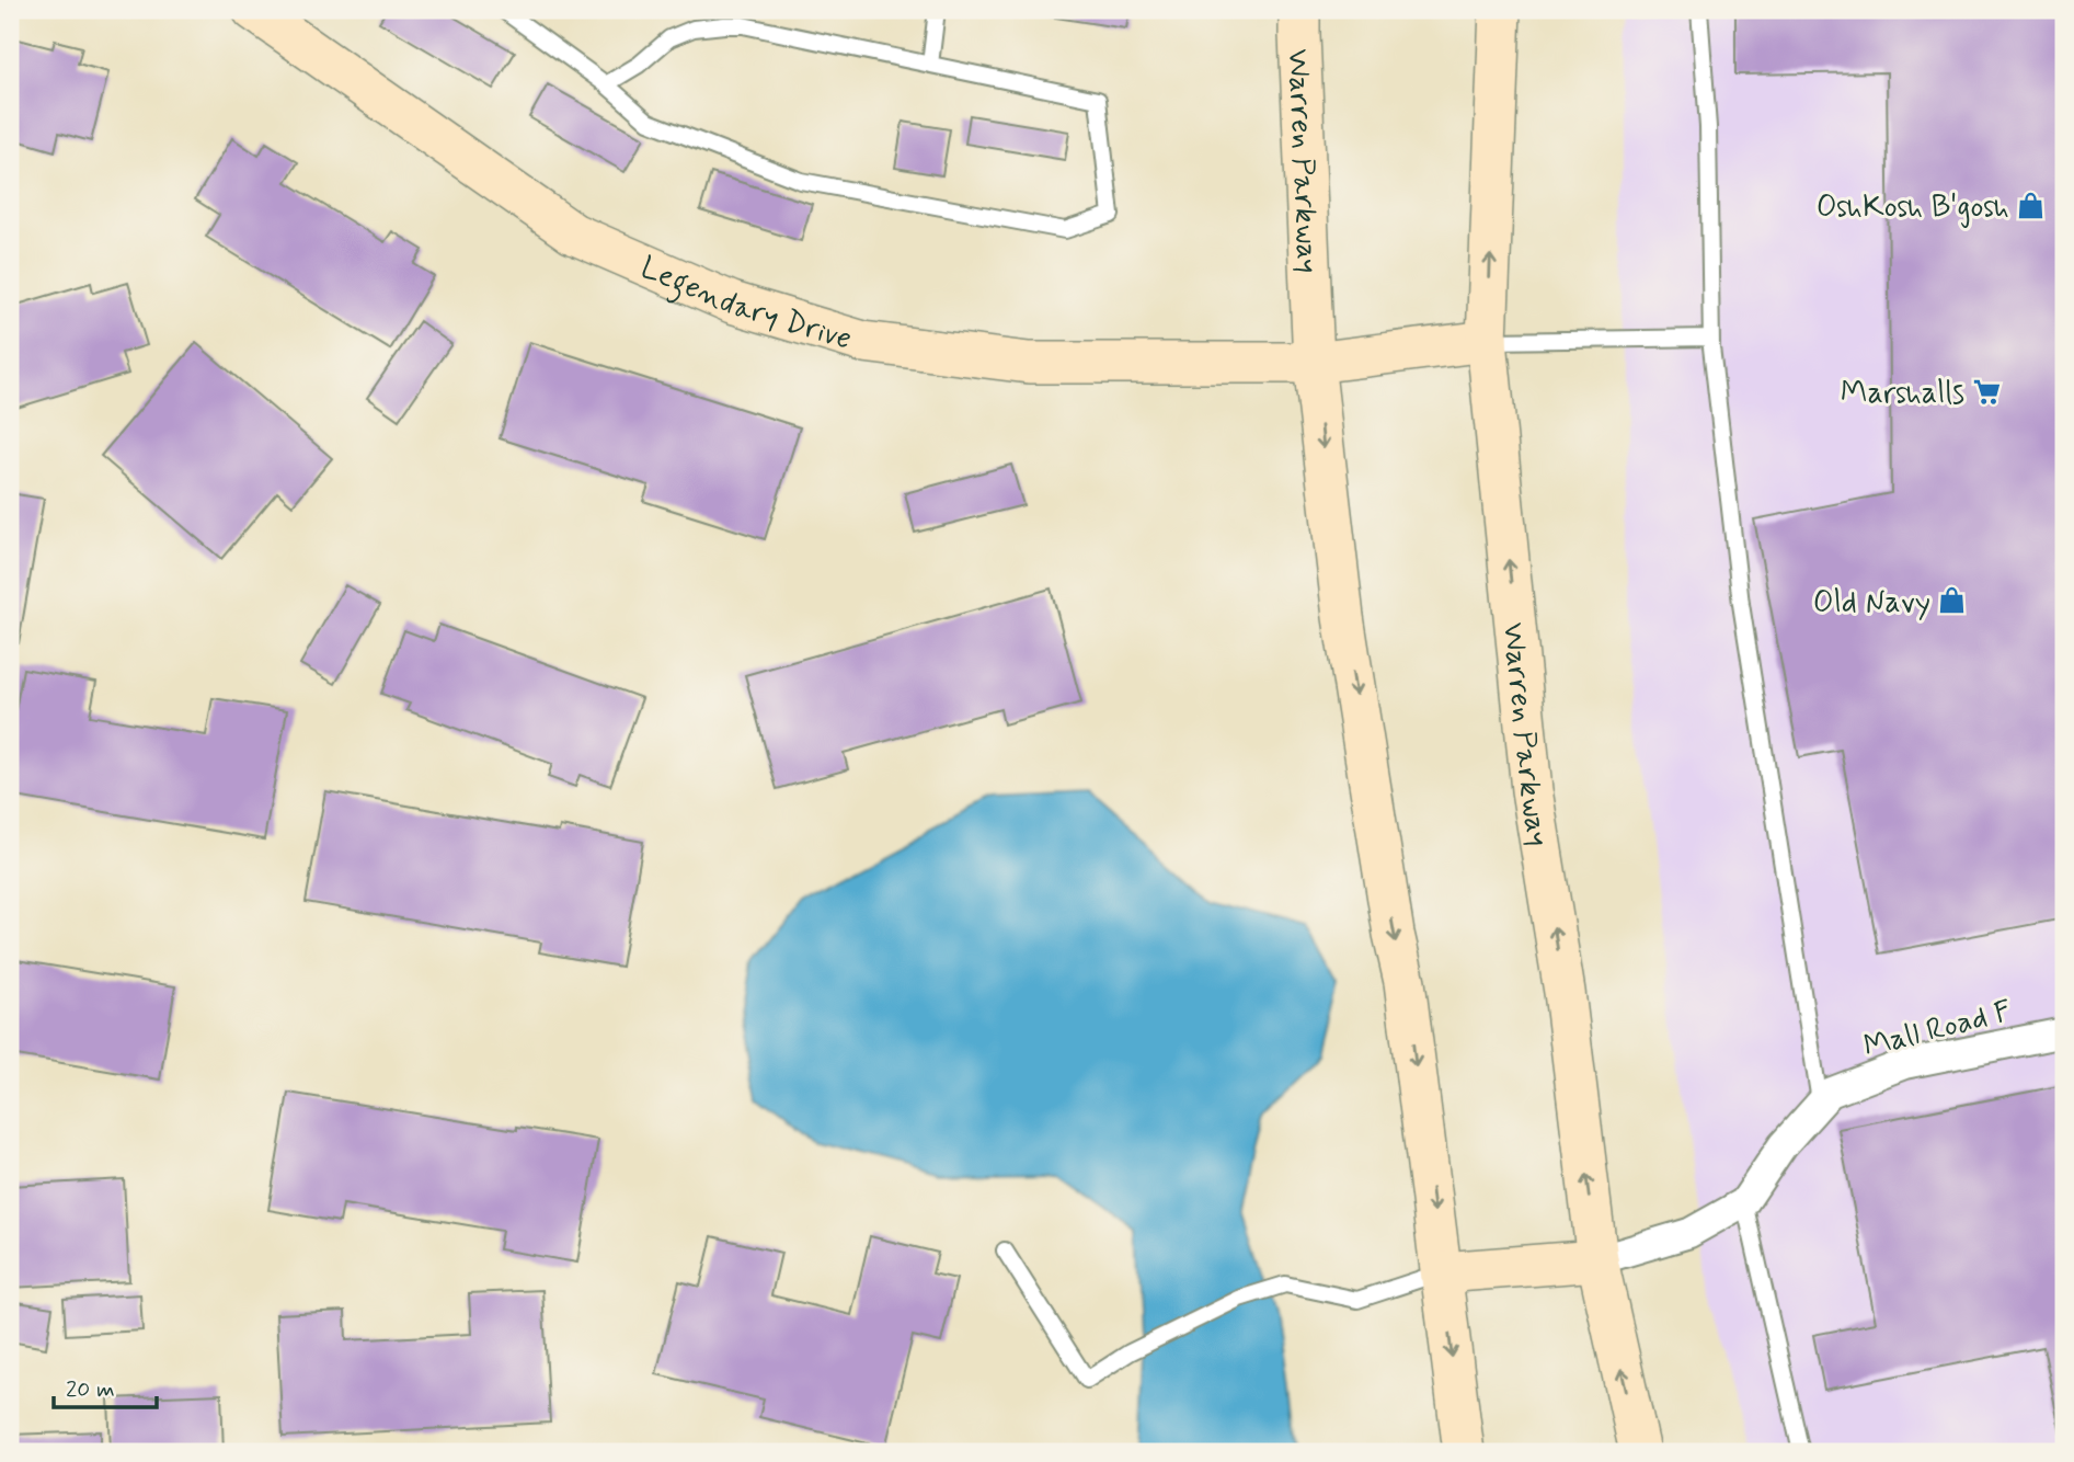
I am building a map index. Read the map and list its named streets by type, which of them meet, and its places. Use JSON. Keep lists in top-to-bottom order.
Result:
{
  "streets": {
    "main road": ["Warren Parkway", "Legendary Drive"],
    "street": ["Mall Road F"]
  },
  "crossings": [
    ["Warren Parkway", "Legendary Drive"]
  ],
  "places": {
    "shop": ["OshKosh B'gosh", "Old Navy"],
    "supermarket": ["Marshalls"]
  },
  "scale_bar": "20 m"
}
